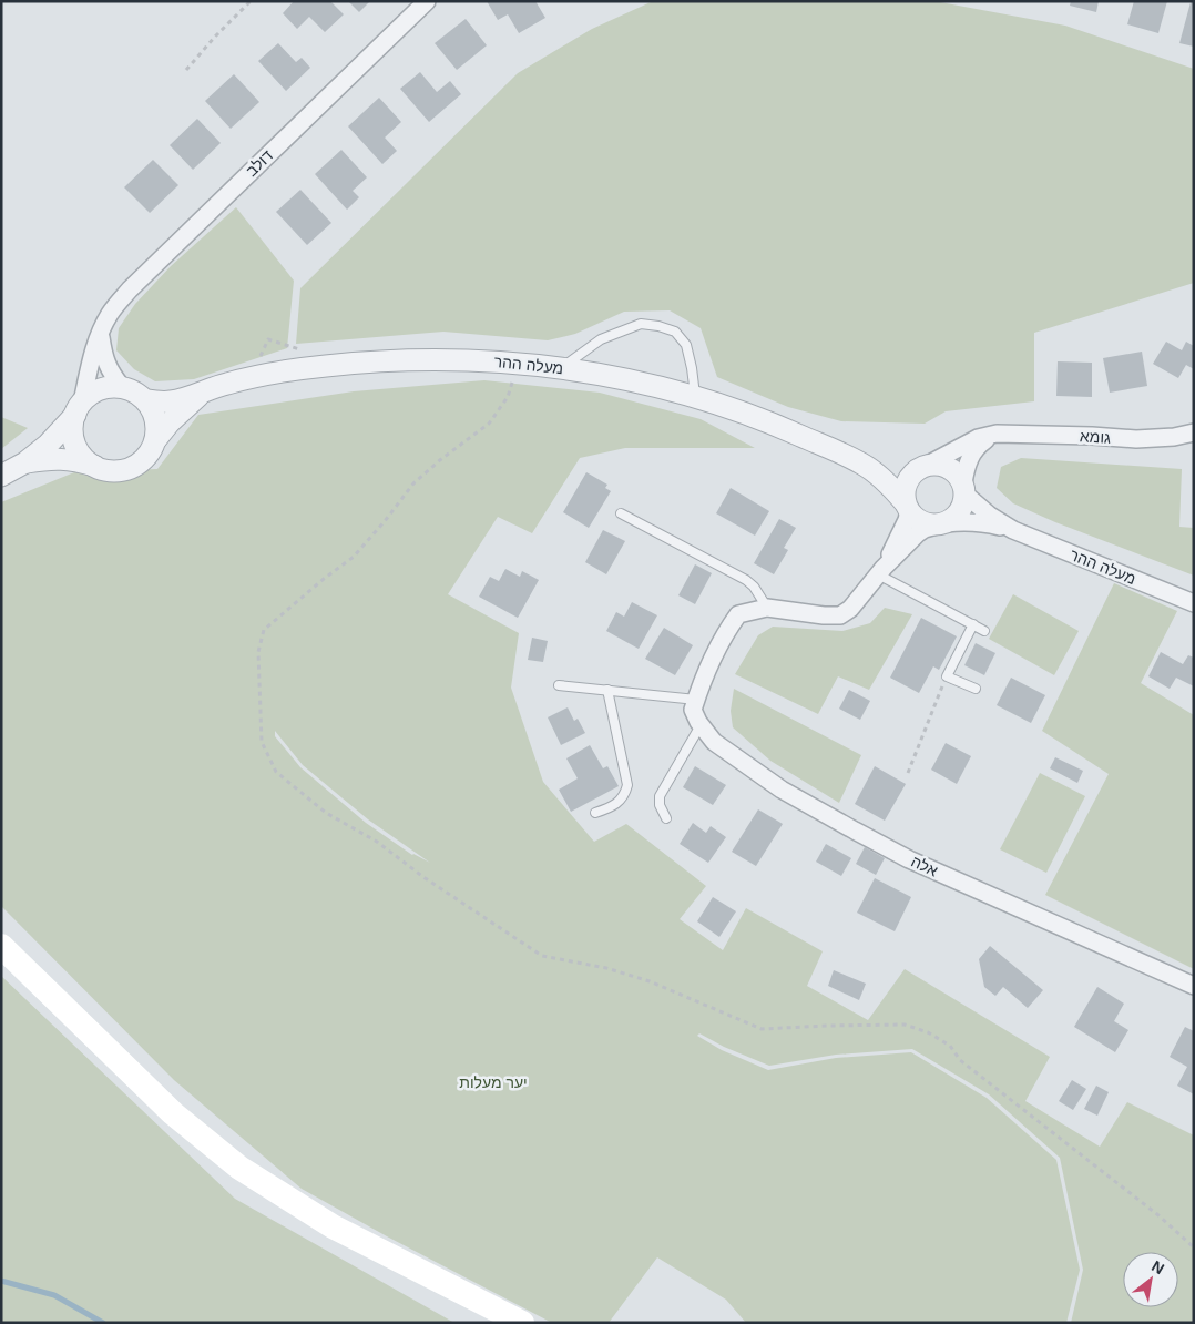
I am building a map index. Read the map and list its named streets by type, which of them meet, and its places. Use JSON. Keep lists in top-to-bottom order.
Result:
{
  "streets": {
    "street": [
      "דולב",
      "מעלה ההר",
      "גומא",
      "אלה"
    ]
  },
  "crossings": [
    ["דולב", "מעלה ההר"],
    ["מעלה ההר", "גומא"]
  ],
  "parks": ["יער מעלות"],
  "north": "top right"
}
